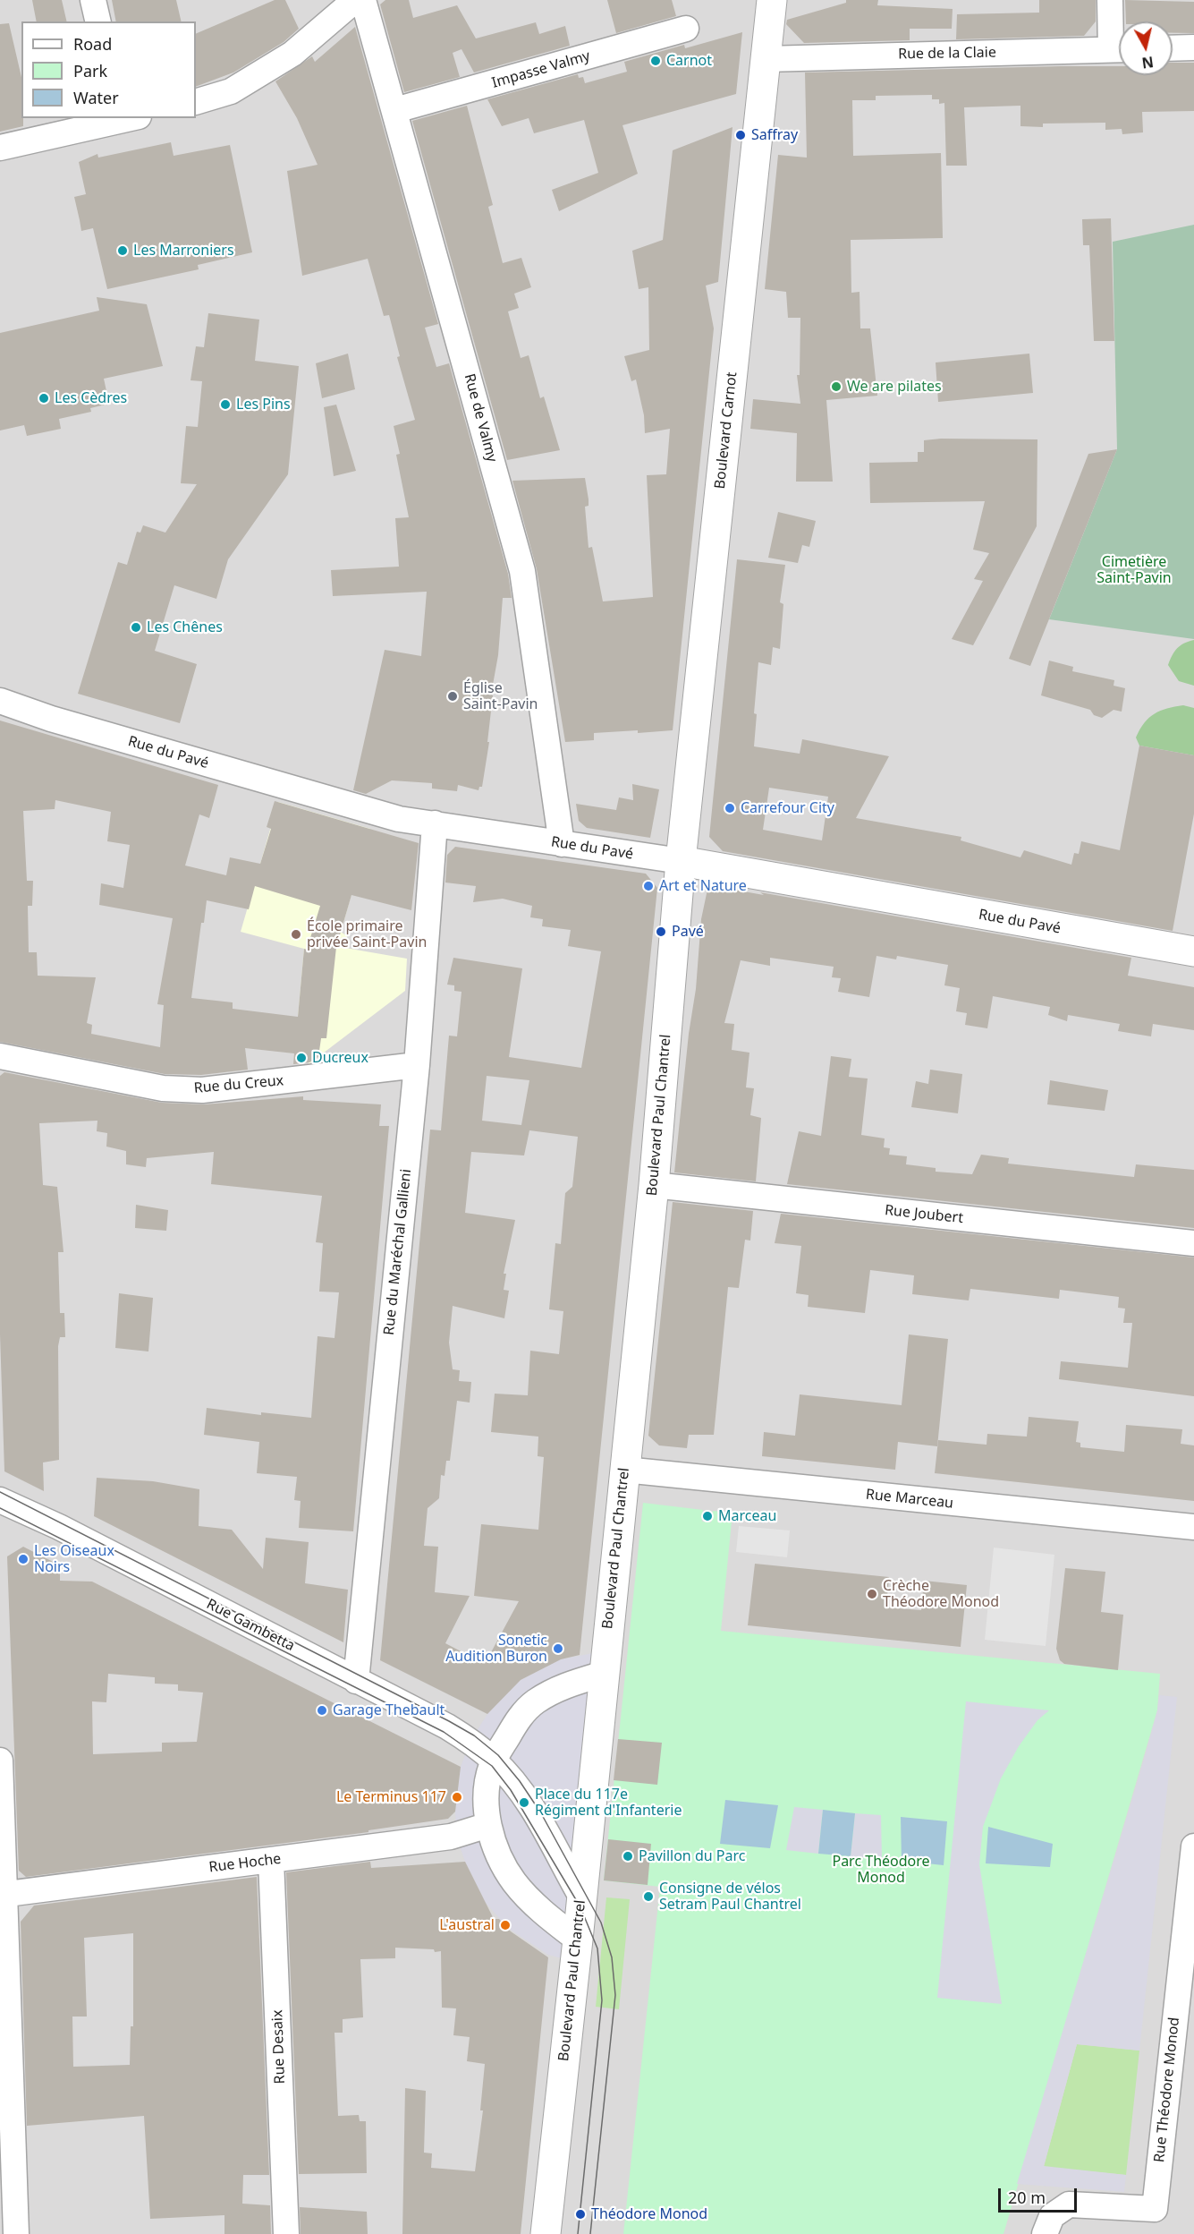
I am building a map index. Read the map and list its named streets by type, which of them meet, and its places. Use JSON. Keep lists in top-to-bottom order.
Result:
{
  "streets": {
    "street": [
      "Rue de la Claie",
      "Impasse Valmy",
      "Rue de Valmy",
      "Boulevard Carnot",
      "Rue du Pavé",
      "Rue du Creux",
      "Boulevard Paul Chantrel",
      "Rue Joubert",
      "Rue du Maréchal Gallieni",
      "Rue Marceau",
      "Rue Gambetta",
      "Rue Hoche",
      "Rue Desaix",
      "Rue Théodore Monod"
    ]
  },
  "crossings": [
    ["Rue de la Claie", "Boulevard Carnot"],
    ["Impasse Valmy", "Rue de Valmy"],
    ["Rue de Valmy", "Rue du Pavé"],
    ["Boulevard Carnot", "Rue du Pavé"],
    ["Boulevard Carnot", "Boulevard Paul Chantrel"],
    ["Rue du Pavé", "Boulevard Paul Chantrel"],
    ["Rue du Pavé", "Rue du Maréchal Gallieni"],
    ["Rue du Creux", "Rue du Maréchal Gallieni"],
    ["Boulevard Paul Chantrel", "Rue Joubert"],
    ["Boulevard Paul Chantrel", "Rue Marceau"],
    ["Boulevard Paul Chantrel", "Rue Gambetta"],
    ["Rue du Maréchal Gallieni", "Rue Gambetta"],
    ["Rue Hoche", "Rue Desaix"]
  ],
  "parks": ["Cimetière Saint-Pavin", "Parc Théodore Monod"],
  "places": [
    "Carnot",
    "Saffray",
    "Les Marroniers",
    "We are pilates",
    "Les Cèdres",
    "Les Pins",
    "Les Chênes",
    "Église Saint-Pavin",
    "Carrefour City",
    "Art et Nature",
    "Pavé",
    "École primaire privée Saint-Pavin",
    "Ducreux",
    "Marceau",
    "Les Oiseaux Noirs",
    "Crèche Théodore Monod",
    "Sonetic Audition Buron",
    "Garage Thebault",
    "Le Terminus 117",
    "Place du 117e Régiment d'Infanterie",
    "Pavillon du Parc",
    "Consigne de vélos Setram Paul Chantrel",
    "L'austral",
    "Théodore Monod"
  ],
  "legend": ["Road", "Park", "Water"],
  "scale_bar": "20 m",
  "north": "bottom"
}
